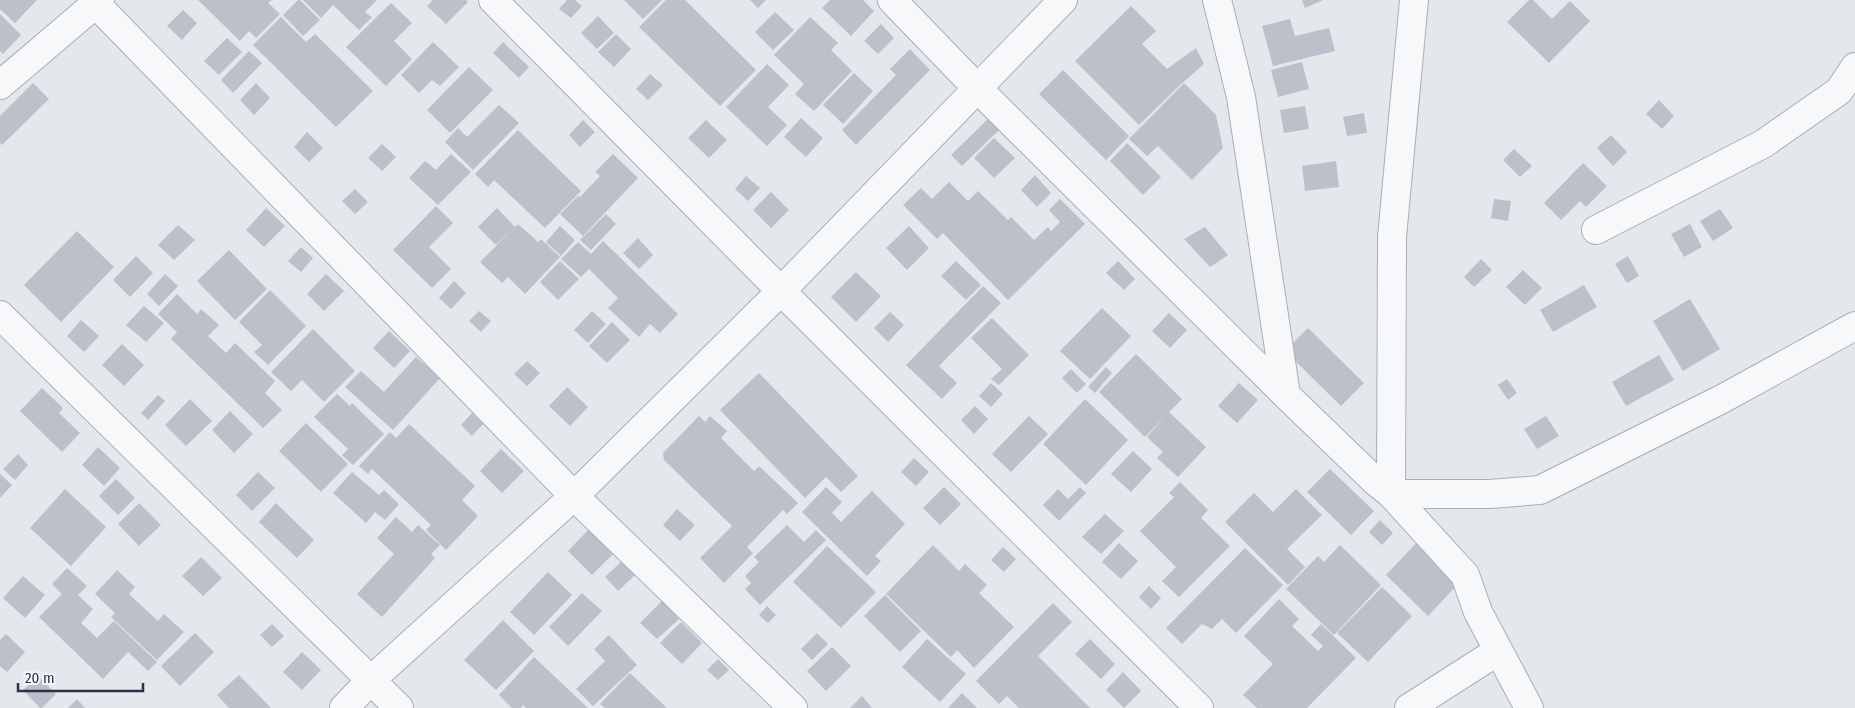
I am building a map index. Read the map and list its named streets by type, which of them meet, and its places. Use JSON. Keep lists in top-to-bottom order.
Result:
{
  "scale_bar": "20 m"
}
